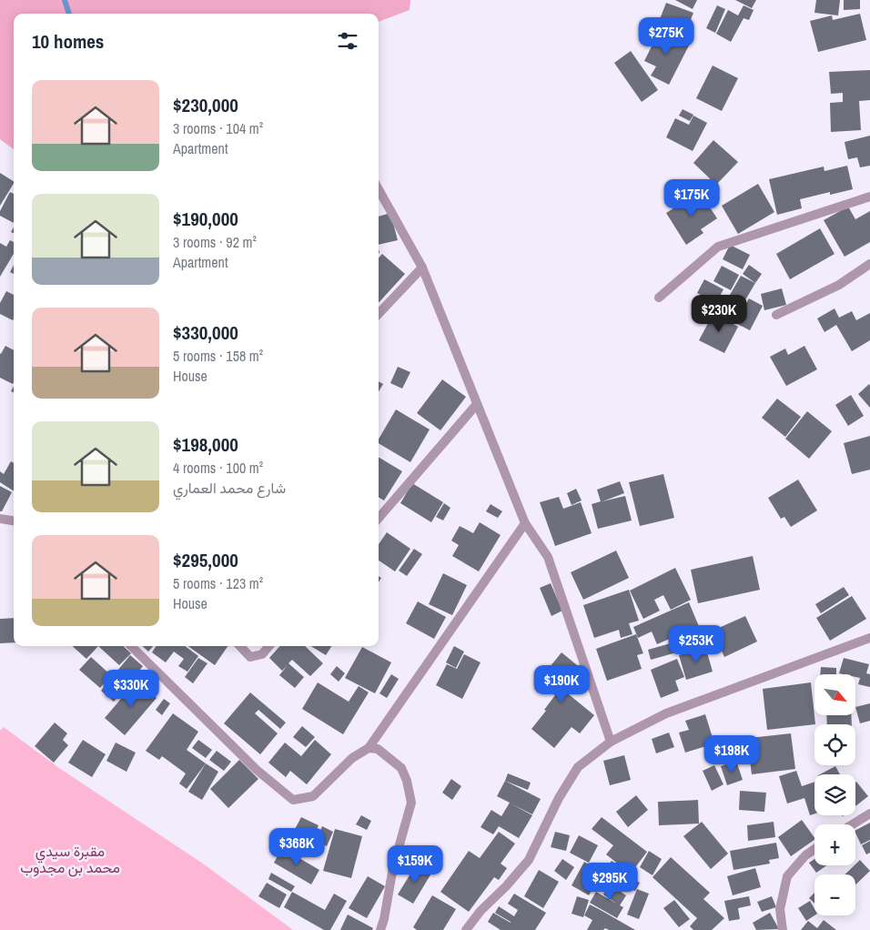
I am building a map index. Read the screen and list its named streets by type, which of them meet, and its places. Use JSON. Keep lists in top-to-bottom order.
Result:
{
  "parks": ["مقبرة سيدي محمد بن مجدوب"],
  "north": "bottom right",
  "page": {
    "heading": "10 homes",
    "price": [
      "$275K",
      "$175K",
      "$230K",
      "$253K",
      "$190K",
      "$330K",
      "$198K",
      "$368K",
      "$159K",
      "$295K"
    ],
    "list": [
      {
        "name": "$230,000",
        "note": "3 rooms · 104 m² · Apartment"
      },
      {
        "name": "$190,000",
        "note": "3 rooms · 92 m² · Apartment"
      },
      {
        "name": "$330,000",
        "note": "5 rooms · 158 m² · House"
      },
      {
        "name": "$198,000",
        "note": "4 rooms · 100 m² · شارع محمد العماري"
      },
      {
        "name": "$295,000",
        "note": "5 rooms · 123 m² · House"
      }
    ],
    "map_buttons": ["+", "−"]
  }
}
